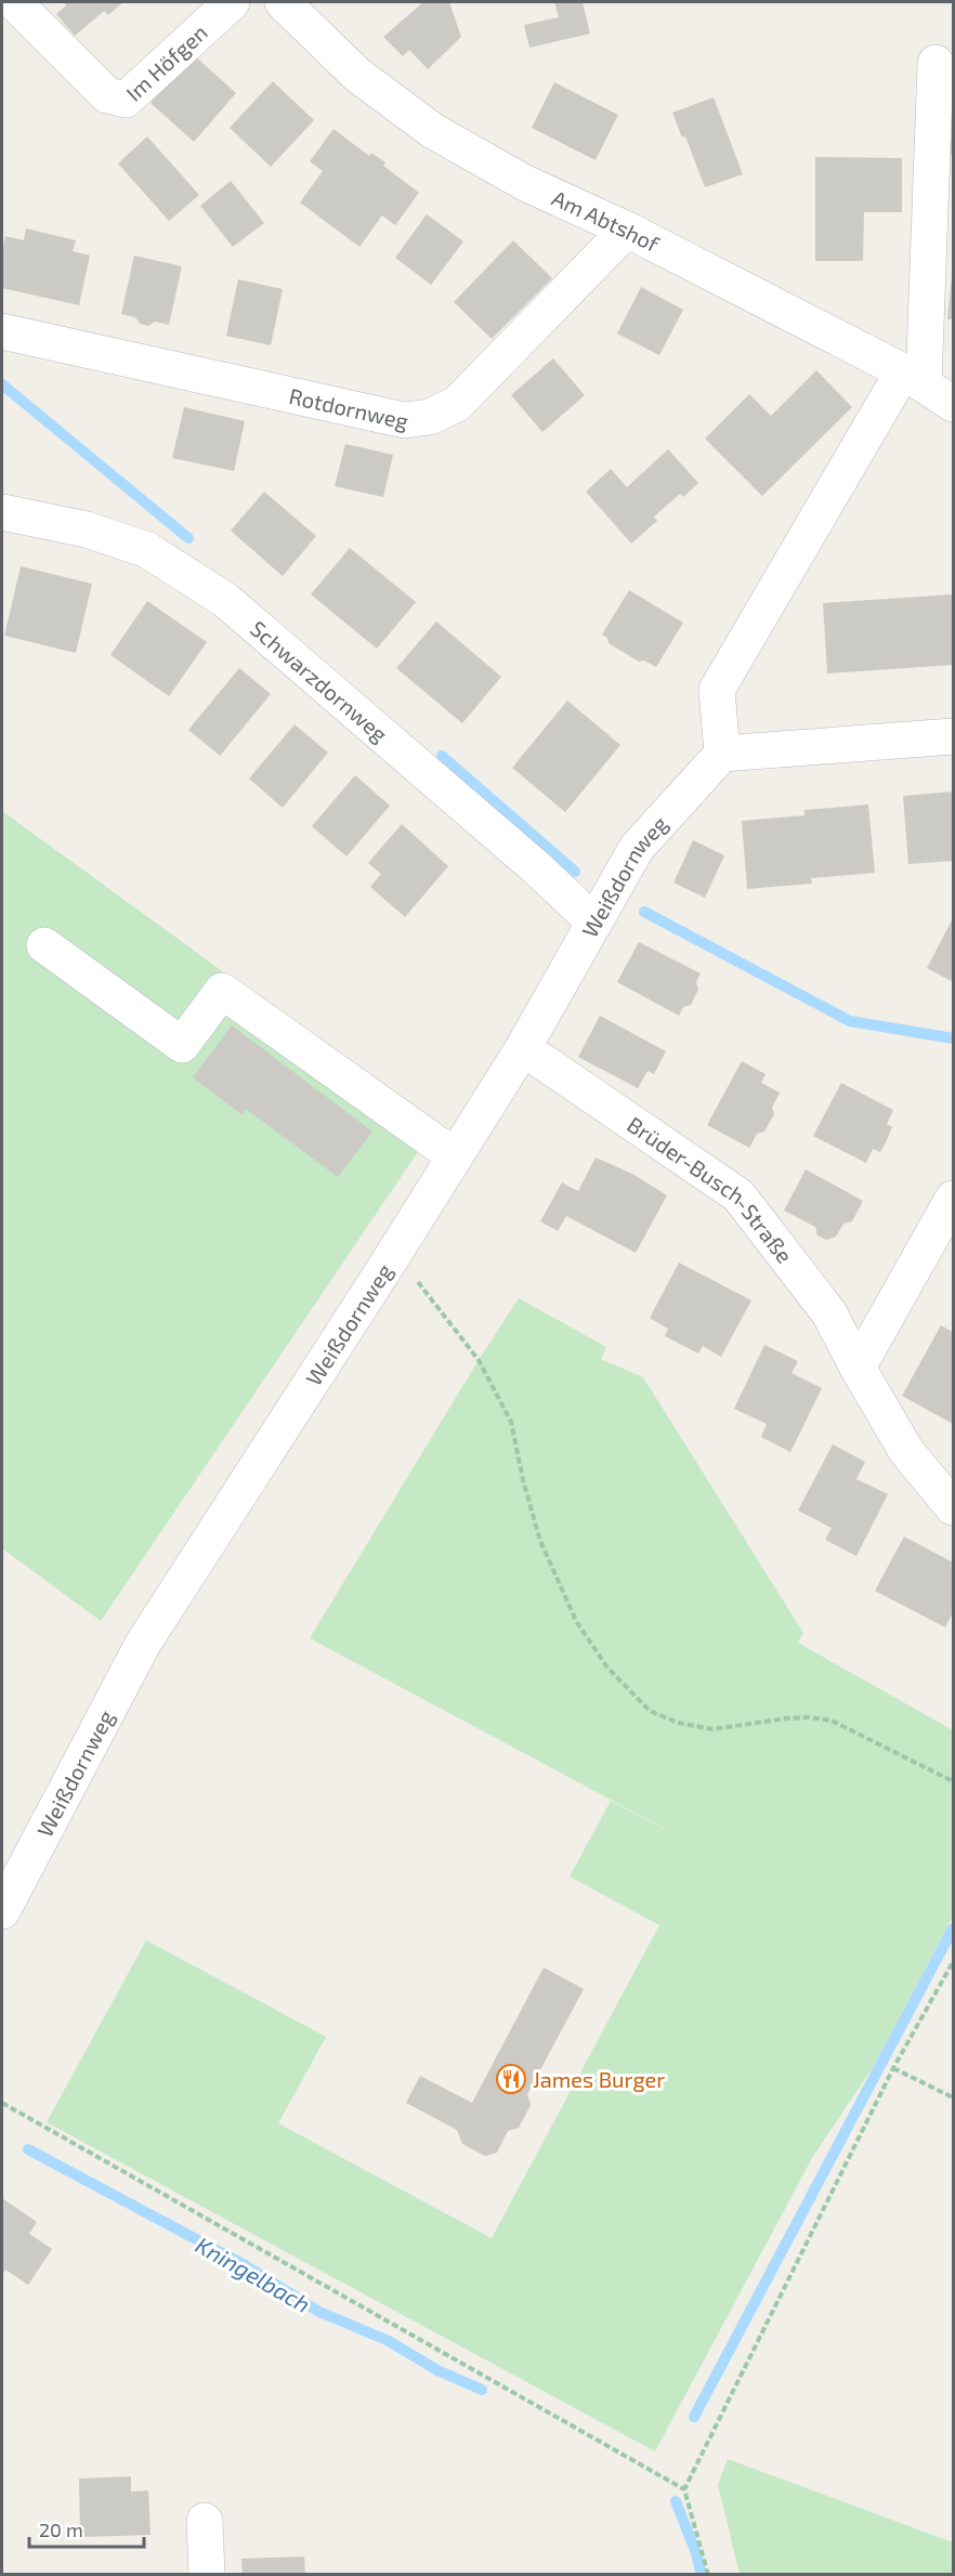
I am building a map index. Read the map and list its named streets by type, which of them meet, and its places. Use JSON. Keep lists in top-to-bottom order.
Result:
{
  "streets": {
    "street": [
      "Im Höfgen",
      "Am Abtshof",
      "Rotdornweg",
      "Schwarzdornweg",
      "Weißdornweg",
      "Brüder-Busch-Straße"
    ]
  },
  "crossings": [
    ["Am Abtshof", "Rotdornweg"],
    ["Schwarzdornweg", "Weißdornweg"],
    ["Weißdornweg", "Brüder-Busch-Straße"]
  ],
  "water": ["Kningelbach"],
  "places": {
    "restaurant": ["James Burger"]
  },
  "scale_bar": "20 m"
}
